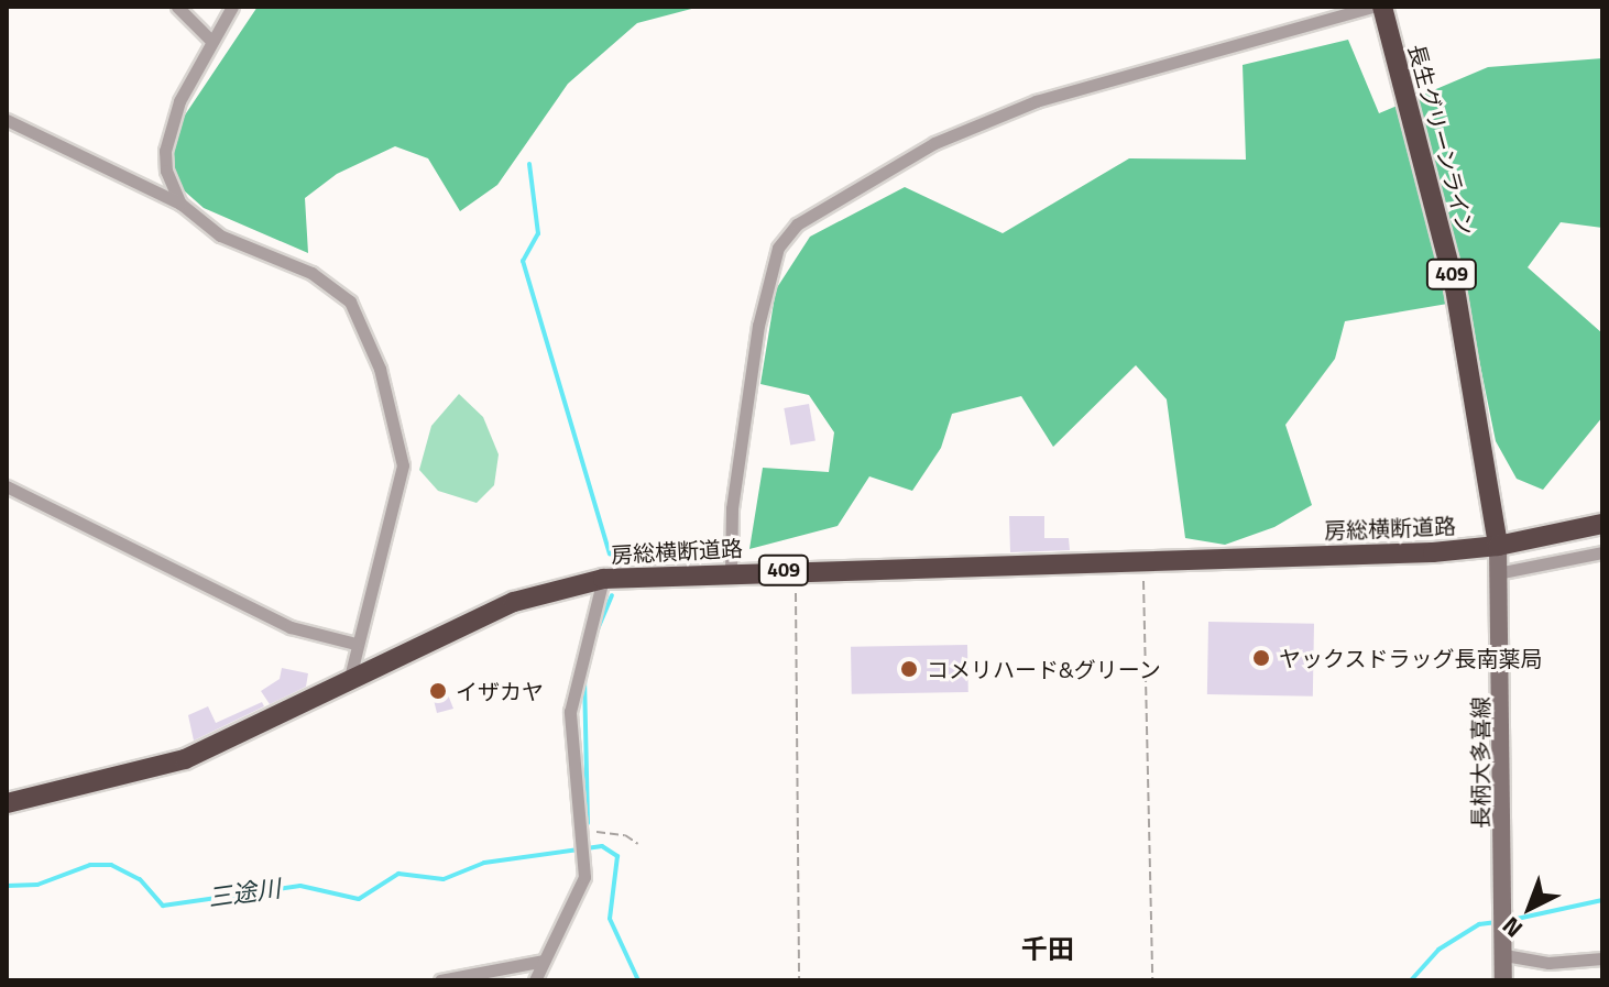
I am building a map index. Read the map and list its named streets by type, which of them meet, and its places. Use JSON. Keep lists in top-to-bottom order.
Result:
{
  "streets": {
    "highway": ["長生グリーンライン", "409", "房総横断道路"],
    "main road": ["長柄大多喜線"]
  },
  "crossings": [
    ["長生グリーンライン", "房総横断道路"],
    ["長生グリーンライン", "長柄大多喜線"],
    ["房総横断道路", "長柄大多喜線"]
  ],
  "districts": ["千田"],
  "water": ["三途川"],
  "places": ["ヤックスドラッグ長南薬局", "コメリハード&グリーン", "イザカヤ"],
  "north": "bottom left"
}
